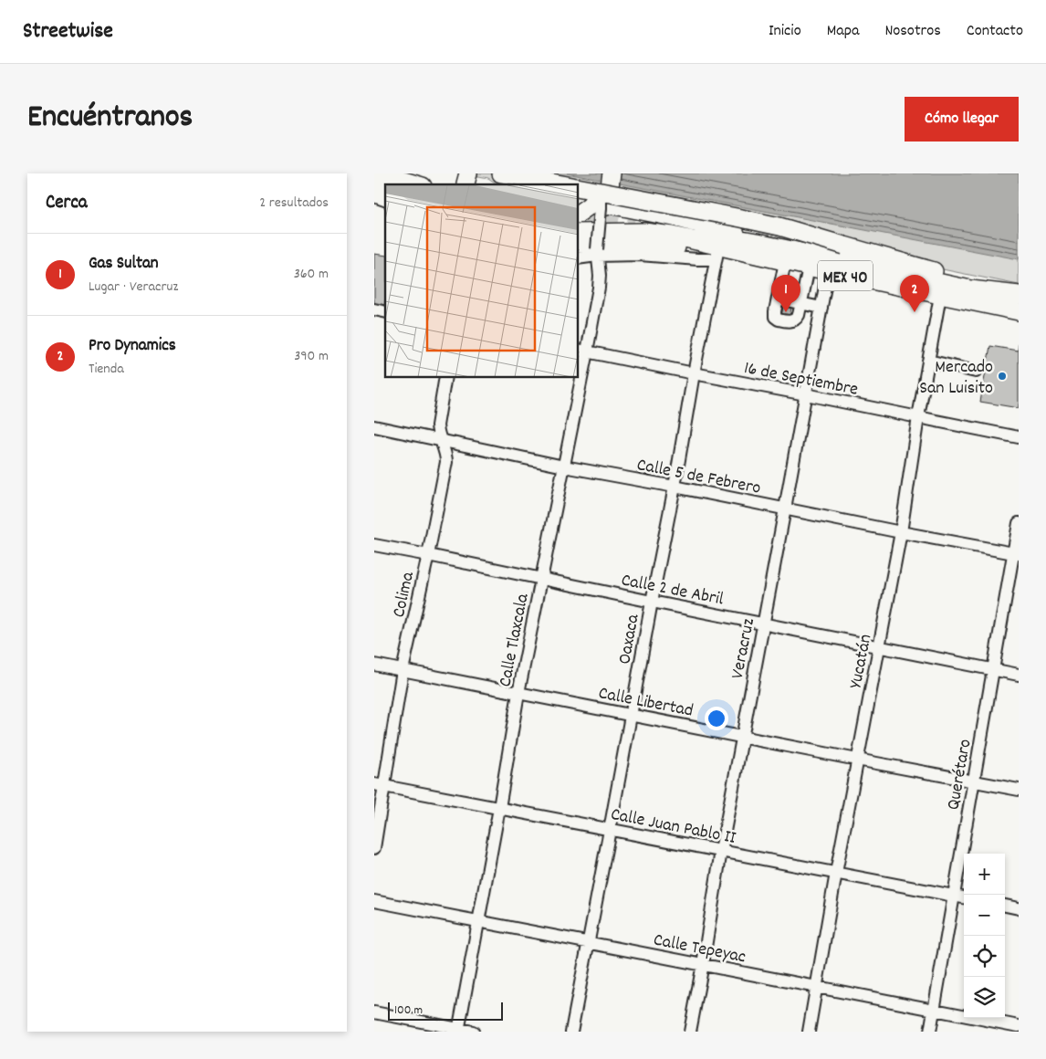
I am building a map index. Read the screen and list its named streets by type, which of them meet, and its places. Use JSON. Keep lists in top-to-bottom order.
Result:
{
  "streets": {
    "highway": ["MEX 40"],
    "street": [
      "16 de Septiembre",
      "Calle 5 de Febrero",
      "Calle 2 de Abril",
      "Colima",
      "Oaxaca",
      "Calle Tlaxcala",
      "Veracruz",
      "Yucatán",
      "Calle Libertad",
      "Querétaro",
      "Calle Juan Pablo II",
      "Calle Tepeyac"
    ]
  },
  "crossings": [
    ["MEX 40", "Veracruz"],
    ["MEX 40", "Yucatán"],
    ["16 de Septiembre", "Oaxaca"],
    ["16 de Septiembre", "Calle Tlaxcala"],
    ["16 de Septiembre", "Veracruz"],
    ["16 de Septiembre", "Yucatán"],
    ["Calle 5 de Febrero", "Colima"],
    ["Calle 5 de Febrero", "Oaxaca"],
    ["Calle 5 de Febrero", "Calle Tlaxcala"],
    ["Calle 5 de Febrero", "Veracruz"],
    ["Calle 5 de Febrero", "Yucatán"],
    ["Calle 5 de Febrero", "Querétaro"],
    ["Calle 2 de Abril", "Colima"],
    ["Calle 2 de Abril", "Oaxaca"],
    ["Calle 2 de Abril", "Calle Tlaxcala"],
    ["Calle 2 de Abril", "Veracruz"],
    ["Calle 2 de Abril", "Yucatán"],
    ["Calle 2 de Abril", "Querétaro"],
    ["Colima", "Calle Libertad"],
    ["Colima", "Calle Juan Pablo II"],
    ["Oaxaca", "Calle Libertad"],
    ["Oaxaca", "Calle Juan Pablo II"],
    ["Oaxaca", "Calle Tepeyac"],
    ["Calle Tlaxcala", "Calle Libertad"],
    ["Calle Tlaxcala", "Calle Juan Pablo II"],
    ["Calle Tlaxcala", "Calle Tepeyac"],
    ["Veracruz", "Calle Libertad"],
    ["Veracruz", "Calle Juan Pablo II"],
    ["Veracruz", "Calle Tepeyac"],
    ["Yucatán", "Calle Libertad"],
    ["Yucatán", "Calle Juan Pablo II"],
    ["Yucatán", "Calle Tepeyac"],
    ["Calle Libertad", "Querétaro"],
    ["Querétaro", "Calle Juan Pablo II"],
    ["Querétaro", "Calle Tepeyac"]
  ],
  "places": ["Mercado San Luisito"],
  "scale_bar": "100 m",
  "page": {
    "header": "Streetwise",
    "nav": [
      "Inicio",
      "Mapa",
      "Nosotros",
      "Contacto"
    ],
    "title": "Encuéntranos",
    "buttons": "Cómo llegar",
    "heading": ["Cerca", "2 resultados"],
    "list": [
      {
        "mark": "1",
        "name": "Gas Sultan",
        "note": "Lugar · Veracruz",
        "value": "360 m"
      },
      {
        "mark": "2",
        "name": "Pro Dynamics",
        "note": "Tienda",
        "value": "390 m"
      }
    ],
    "pins": ["1", "2"],
    "map_buttons": ["+", "−"],
    "scale": "100 m"
  }
}
